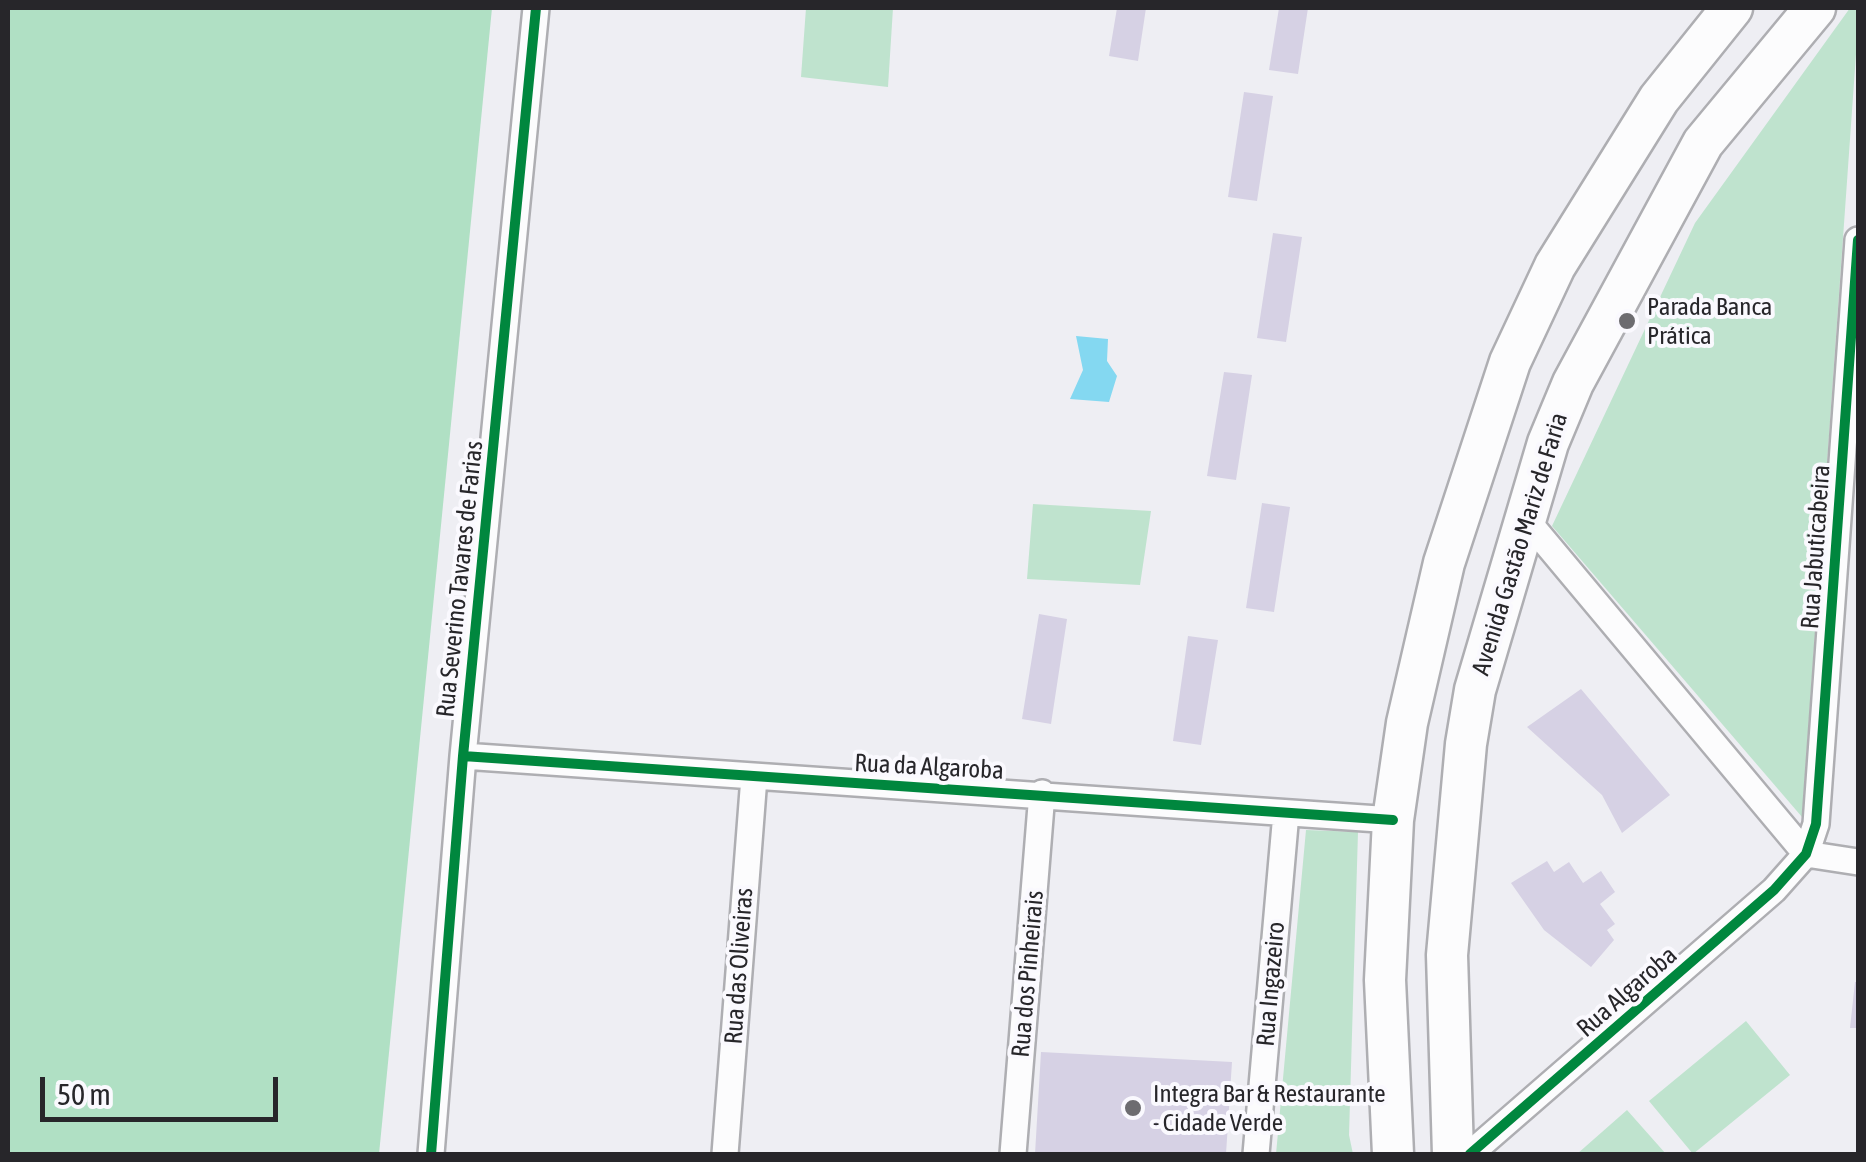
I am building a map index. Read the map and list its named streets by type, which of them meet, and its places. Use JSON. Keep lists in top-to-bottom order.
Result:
{
  "streets": {
    "main road": ["Avenida Gastão Mariz de Faria"],
    "street": [
      "Rua Jabuticabeira",
      "Rua Severino Tavares de Farias",
      "Rua da Algaroba",
      "Rua das Oliveiras",
      "Rua dos Pinheirais",
      "Rua Ingazeiro",
      "Rua Algaroba"
    ]
  },
  "crossings": [
    ["Rua Jabuticabeira", "Rua Algaroba"],
    ["Rua Severino Tavares de Farias", "Rua da Algaroba"],
    ["Rua da Algaroba", "Rua das Oliveiras"],
    ["Rua da Algaroba", "Rua dos Pinheirais"],
    ["Rua da Algaroba", "Rua Ingazeiro"]
  ],
  "places": ["Parada Banca Prática", "Integra Bar & Restaurante - Cidade Verde"],
  "scale_bar": "50 m"
}
